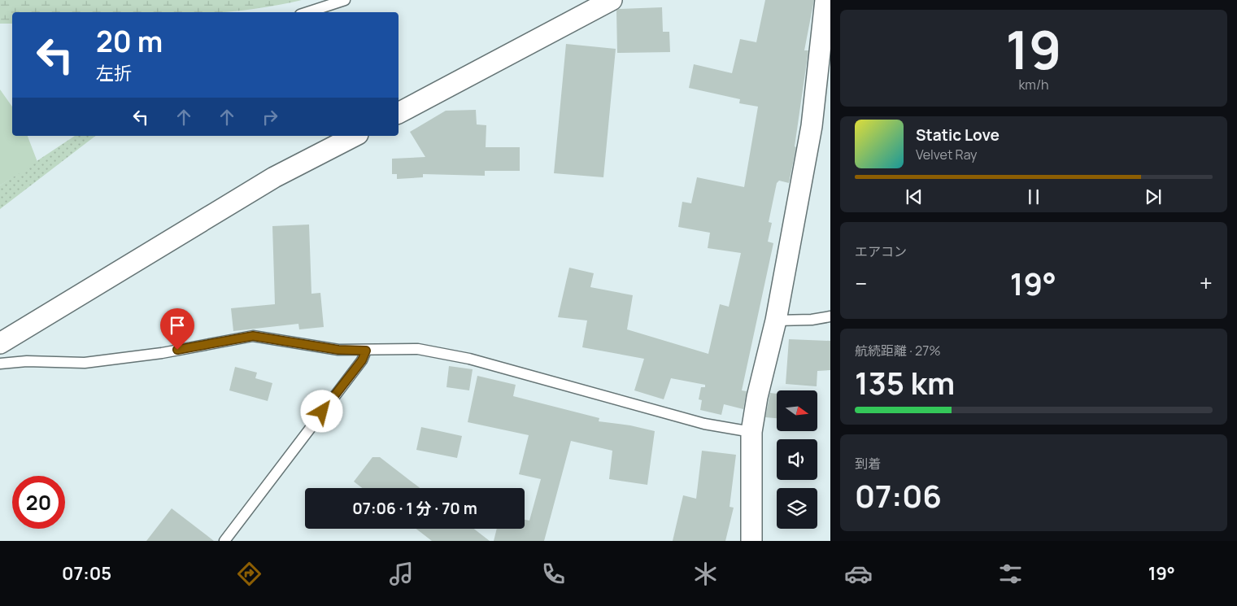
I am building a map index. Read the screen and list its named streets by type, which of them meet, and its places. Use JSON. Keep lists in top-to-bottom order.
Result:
{
  "north": "right",
  "page": {
    "tile": [
      ["19", "km/h"],
      "エアコン",
      ["航続距離 · 27%", "135 km"],
      ["到着", "07:06"]
    ],
    "turn": ["20 m", "左折"],
    "song": ["Static Love", "Velvet Ray"],
    "heat": ["−", "19°", "+"],
    "limit": "20",
    "trip": "07:06 · 1 分 · 70 m",
    "tabs": ["07:05", "19°"]
  }
}
